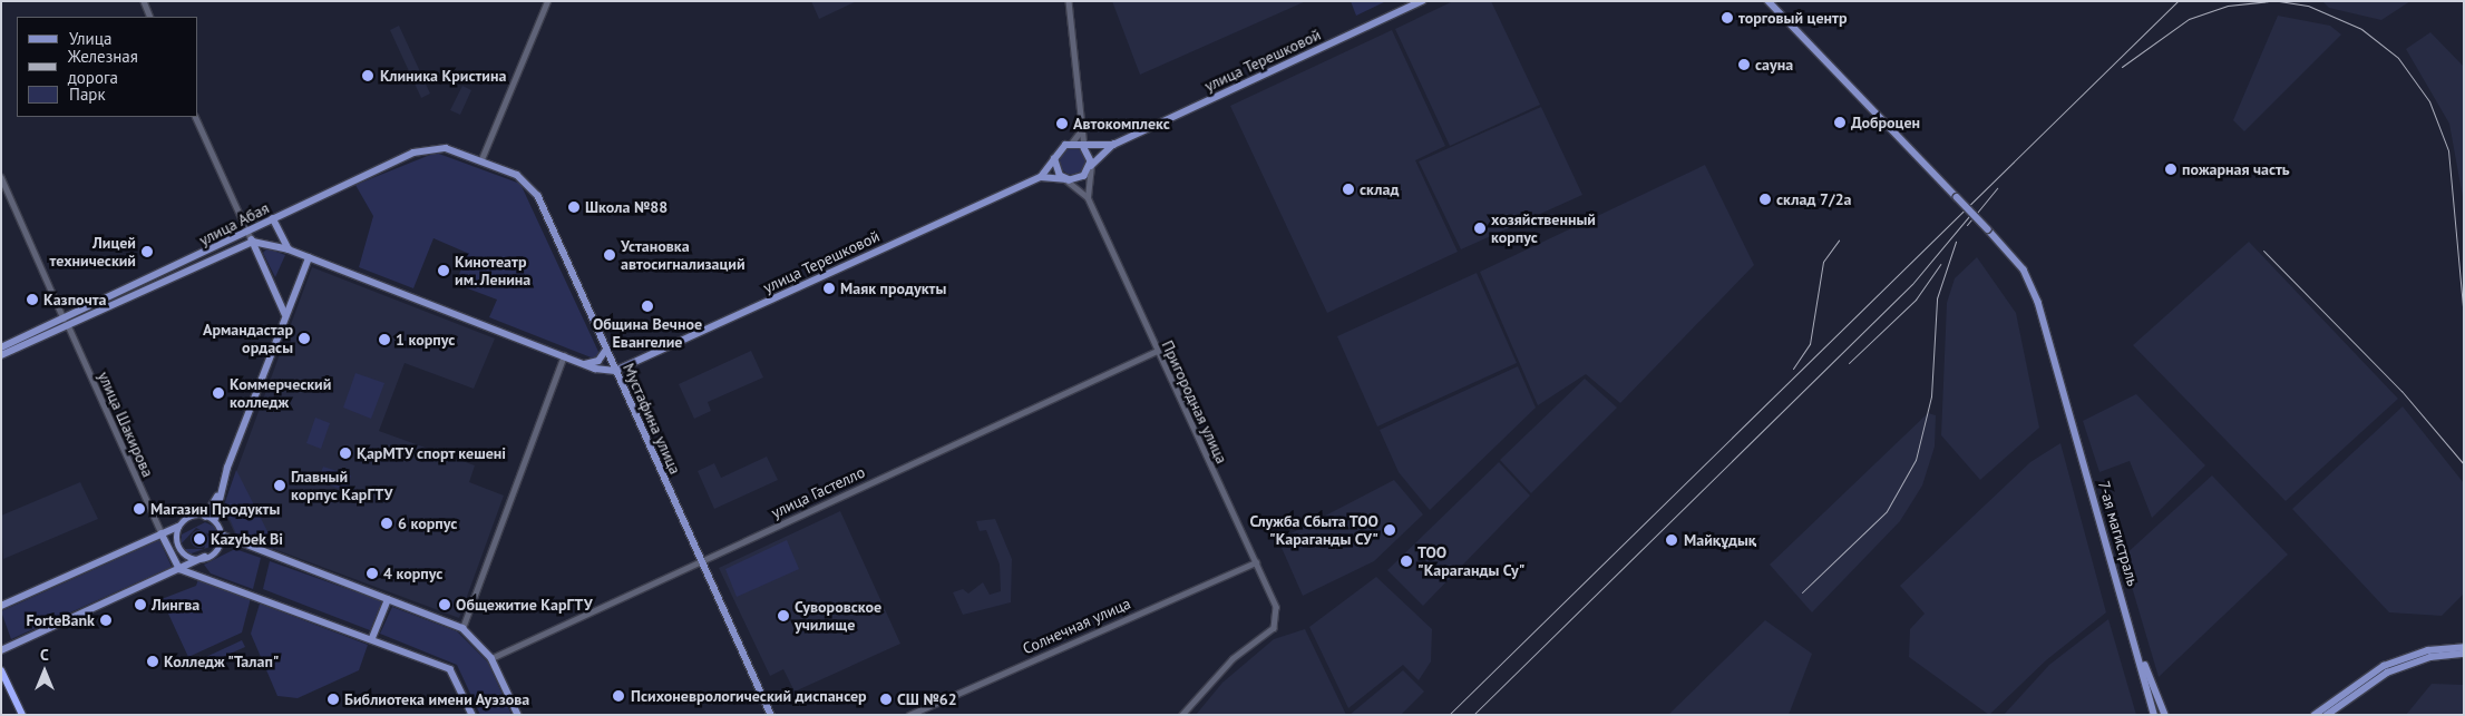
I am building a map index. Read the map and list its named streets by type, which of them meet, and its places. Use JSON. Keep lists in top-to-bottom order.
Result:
{
  "streets": {
    "main road": [
      "улица Терешковой",
      "улица Абая",
      "Мустафина улица",
      "7-ая магистраль"
    ],
    "street": [
      "Пригородная улица",
      "улица Шакирова",
      "улица Гастелло",
      "Солнечная улица"
    ]
  },
  "crossings": [
    ["улица Терешковой", "улица Абая"],
    ["улица Терешковой", "Мустафина улица"],
    ["улица Абая", "Мустафина улица"],
    ["улица Абая", "улица Шакирова"],
    ["Пригородная улица", "улица Гастелло"],
    ["Пригородная улица", "Солнечная улица"],
    ["Мустафина улица", "улица Гастелло"]
  ],
  "places": [
    "торговый центр",
    "сауна",
    "Клиника Кристина",
    "Доброцен",
    "Автокомплекс",
    "пожарная часть",
    "склад",
    "склад 7/2а",
    "Школа №88",
    "хозяйственный корпус",
    "Лицей технический",
    "Установка автосигнализаций",
    "Кинотеатр им. Ленина",
    "Маяк продукты",
    "Казпочта",
    "Община Вечное Евангелие",
    "Армандастар ордасы",
    "1 корпус",
    "Коммерческий колледж",
    "ҚарМТУ спорт кешені",
    "Главный корпус КарГТУ",
    "Магазин Продукты",
    "6 корпус",
    "Служба Сбыта ТОО \"Караганды СУ\"",
    "Kazybek Bi",
    "Майқұдық",
    "ТОО \"Караганды Су\"",
    "4 корпус",
    "Лингва",
    "Общежитие КарГТУ",
    "Суворовское училище",
    "ForteBank",
    "Колледж \"Талап\"",
    "Психоневрологический диспансер",
    "Библиотека имени Ауэзова",
    "СШ №62"
  ],
  "legend": ["Улица", "Железная дорога", "Парк"],
  "north": "top"
}
